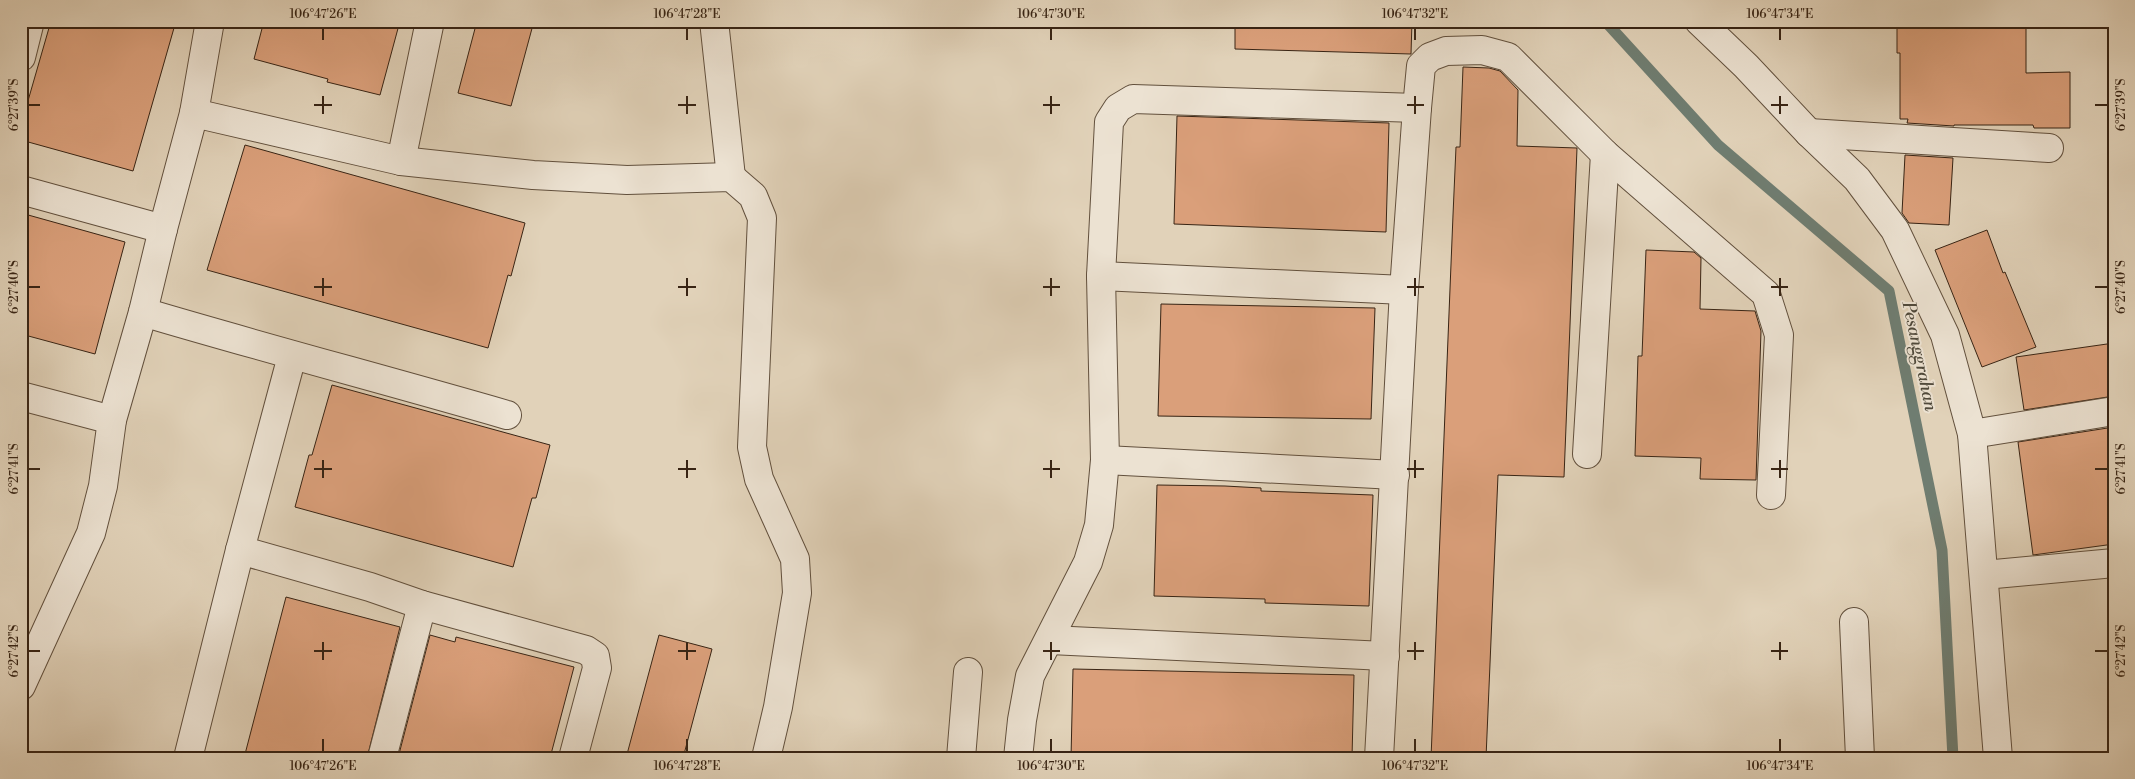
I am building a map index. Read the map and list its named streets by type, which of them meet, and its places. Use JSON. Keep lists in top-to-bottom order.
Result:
{
  "water": ["Pesanggrahan"],
  "coordinates": [
    "106°47'26\"E",
    "106°47'28\"E",
    "106°47'30\"E",
    "106°47'32\"E",
    "106°47'34\"E",
    "6°27'39\"S",
    "6°27'40\"S",
    "6°27'41\"S",
    "6°27'42\"S"
  ]
}
